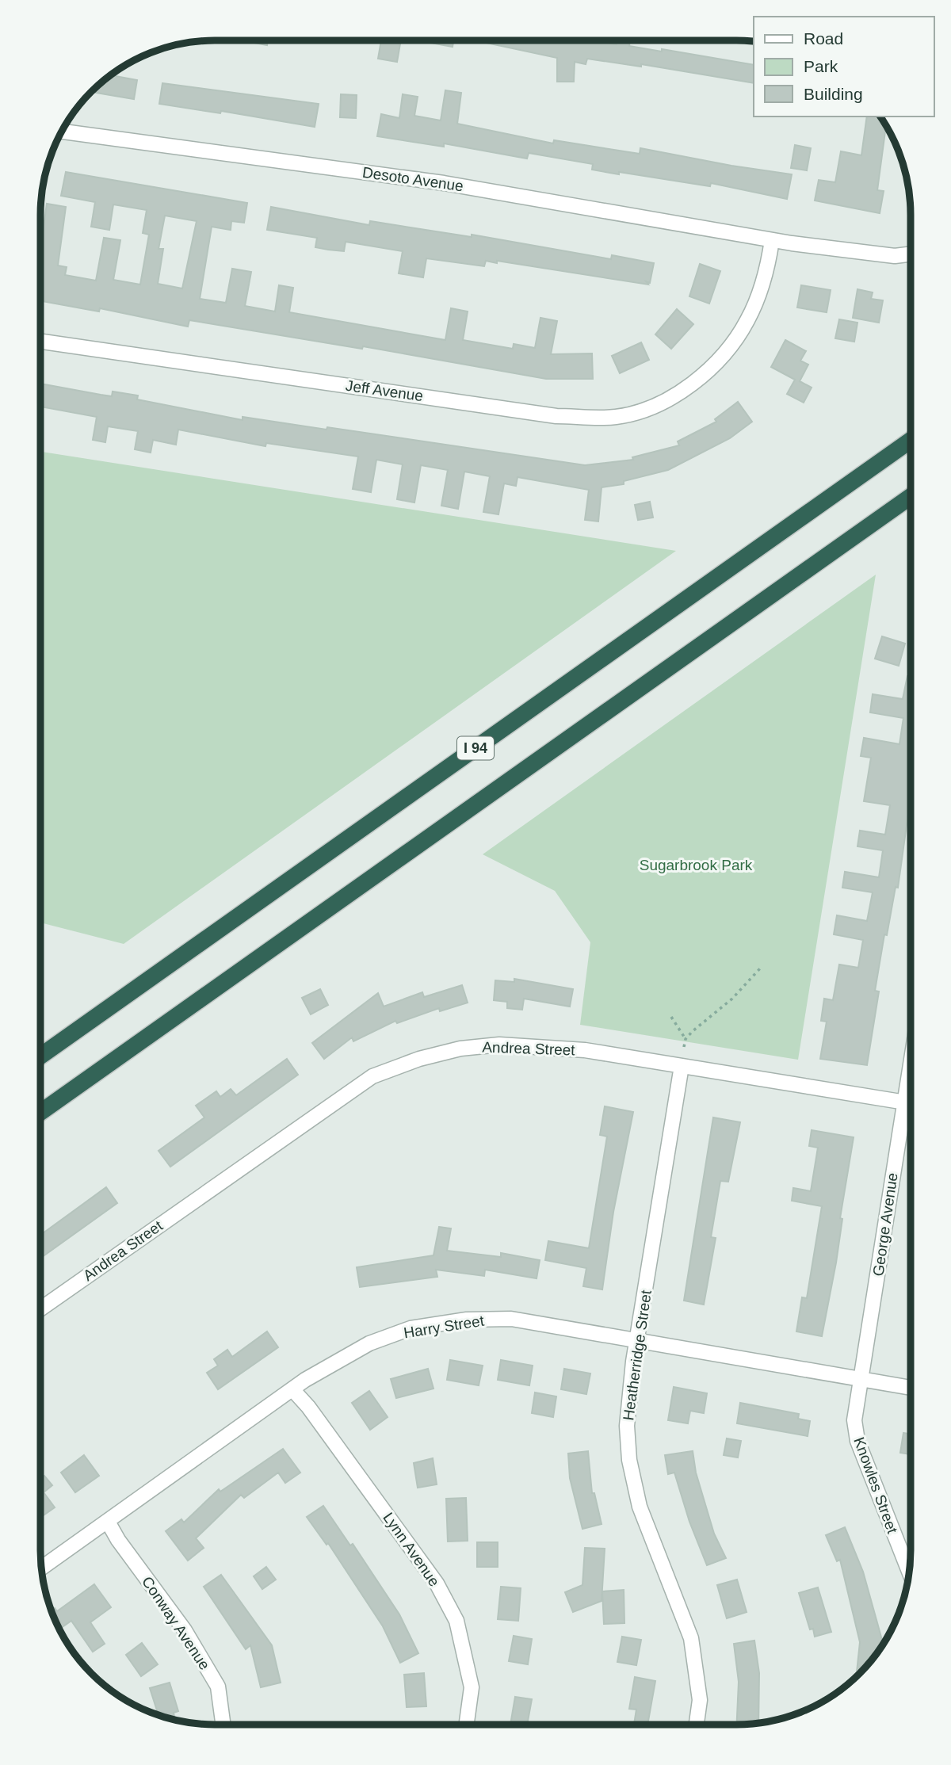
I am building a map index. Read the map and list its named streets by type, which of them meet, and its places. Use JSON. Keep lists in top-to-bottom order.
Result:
{
  "streets": {
    "highway": ["I 94"],
    "street": [
      "Desoto Avenue",
      "Jeff Avenue",
      "Andrea Street",
      "George Avenue",
      "Harry Street",
      "Heatherridge Street",
      "Knowles Street",
      "Lynn Avenue",
      "Conway Avenue"
    ]
  },
  "crossings": [
    ["Desoto Avenue", "Jeff Avenue"],
    ["Andrea Street", "George Avenue"],
    ["Andrea Street", "Heatherridge Street"],
    ["George Avenue", "Harry Street"],
    ["George Avenue", "Knowles Street"],
    ["Harry Street", "Heatherridge Street"],
    ["Harry Street", "Knowles Street"],
    ["Harry Street", "Lynn Avenue"],
    ["Harry Street", "Conway Avenue"]
  ],
  "parks": ["Sugarbrook Park"],
  "legend": ["Road", "Park", "Building"]
}
